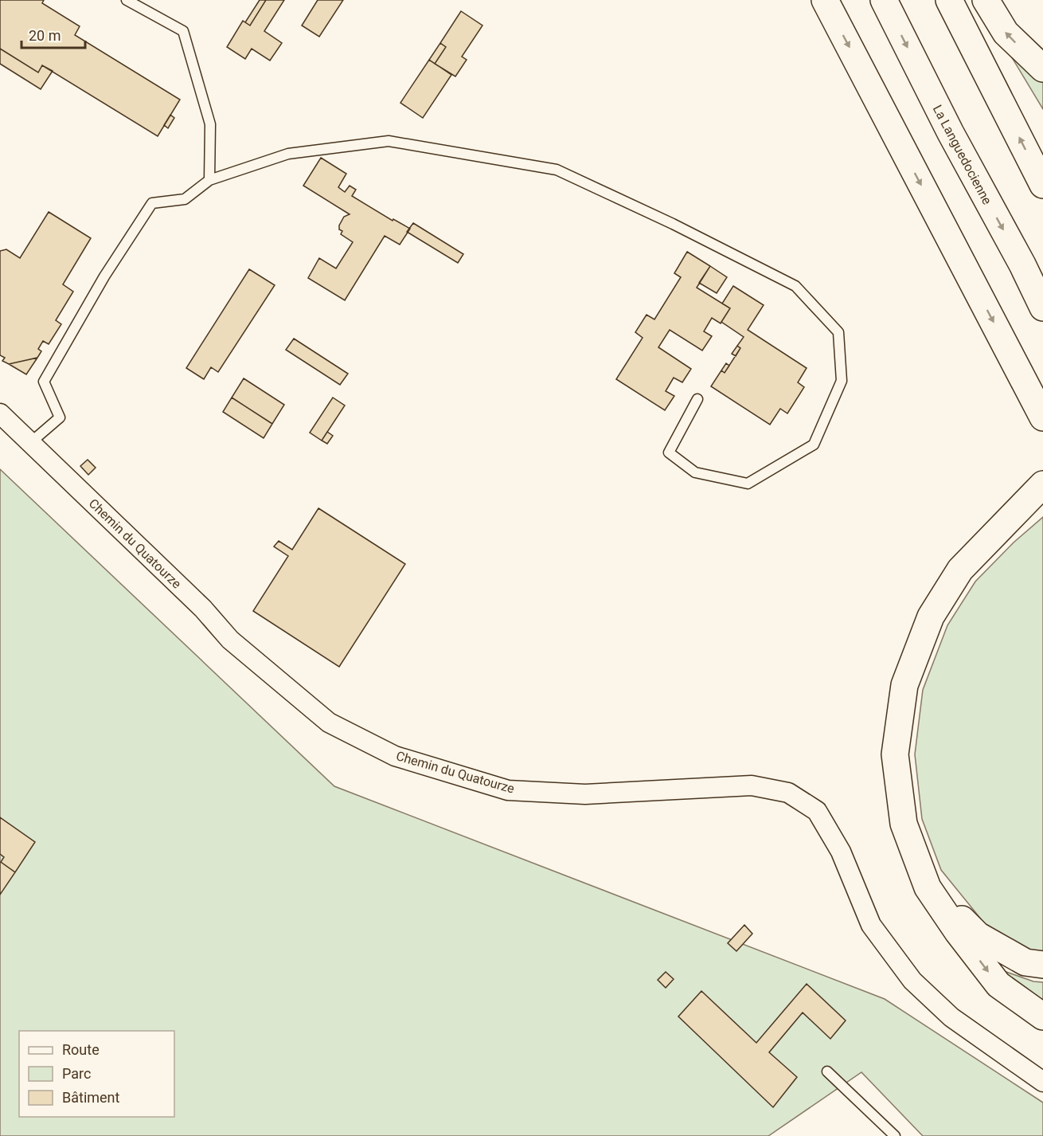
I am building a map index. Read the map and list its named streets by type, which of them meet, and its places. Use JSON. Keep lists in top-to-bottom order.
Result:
{
  "streets": {
    "highway": ["La Languedocienne"],
    "street": ["Chemin du Quatourze"]
  },
  "legend": ["Route", "Parc", "Bâtiment"],
  "scale_bar": "20 m"
}
